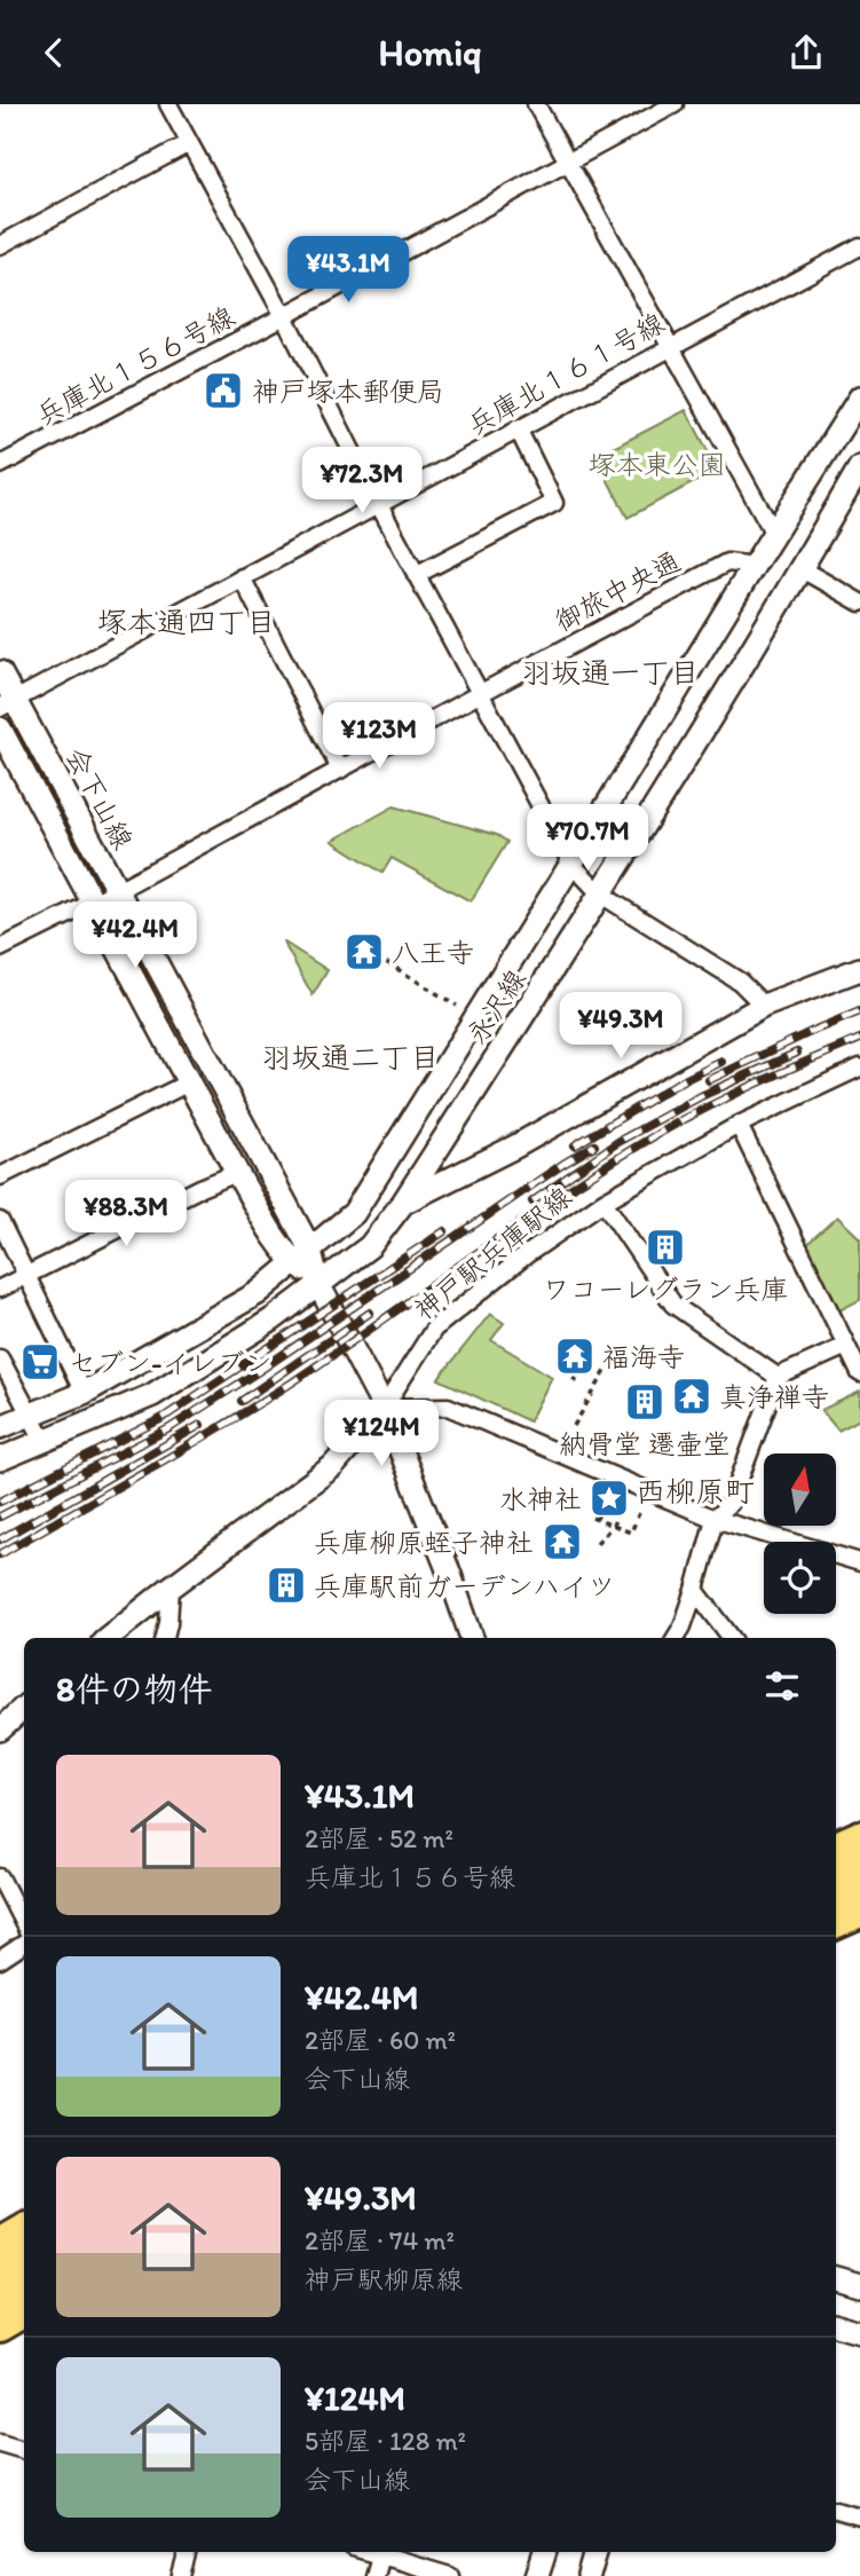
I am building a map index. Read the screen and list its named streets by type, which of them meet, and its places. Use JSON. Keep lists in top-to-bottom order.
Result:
{
  "streets": {
    "street": [
      "兵庫北１５６号線",
      "兵庫北１６１号線",
      "御旅中央通",
      "会下山線",
      "永沢線",
      "神戸駅兵庫駅線"
    ]
  },
  "crossings": [
    ["兵庫北１６１号線", "会下山線"],
    ["御旅中央通", "会下山線"],
    ["御旅中央通", "永沢線"],
    ["会下山線", "永沢線"]
  ],
  "districts": [
    "塚本通四丁目",
    "羽坂通一丁目",
    "羽坂通二丁目",
    "西柳原町"
  ],
  "parks": ["塚本東公園"],
  "places": {
    "public building": ["神戸塚本郵便局"],
    "temple": [
      "八王寺",
      "福海寺",
      "真浄禅寺",
      "兵庫柳原蛭子神社"
    ],
    "building": ["ワコーレグラン兵庫", "納骨堂 遷壷堂", "兵庫駅前ガーデンハイツ"],
    "supermarket": ["セブン-イレブン"],
    "place": ["水神社"]
  },
  "north": "top",
  "page": {
    "header": "Homiq",
    "price": [
      "¥43.1M",
      "¥72.3M",
      "¥123M",
      "¥70.7M",
      "¥42.4M",
      "¥49.3M",
      "¥88.3M",
      "¥124M"
    ],
    "heading": "8件の物件",
    "list": [
      {
        "name": "¥43.1M",
        "note": "2部屋 · 52 m² · 兵庫北１５６号線"
      },
      {
        "name": "¥42.4M",
        "note": "2部屋 · 60 m² · 会下山線"
      },
      {
        "name": "¥49.3M",
        "note": "2部屋 · 74 m² · 神戸駅柳原線"
      },
      {
        "name": "¥124M",
        "note": "5部屋 · 128 m² · 会下山線"
      }
    ]
  }
}
